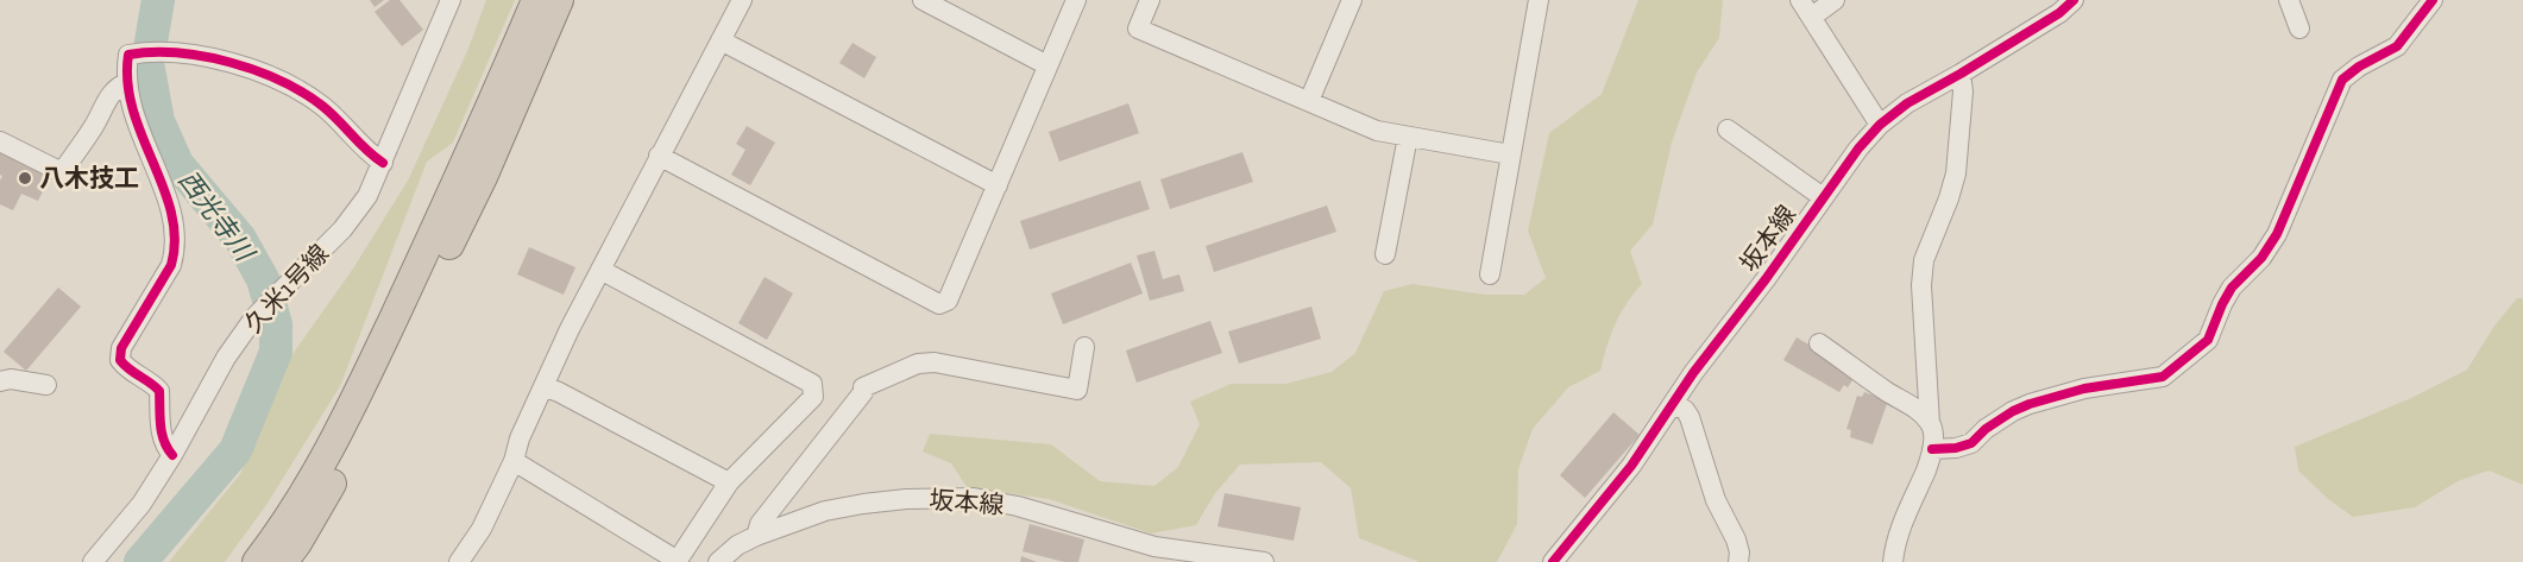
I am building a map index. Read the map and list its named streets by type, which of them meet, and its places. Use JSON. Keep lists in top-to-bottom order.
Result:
{
  "streets": {
    "street": ["坂本線", "久米1号線"]
  },
  "water": ["西光寺川"],
  "places": ["八木技工"]
}
